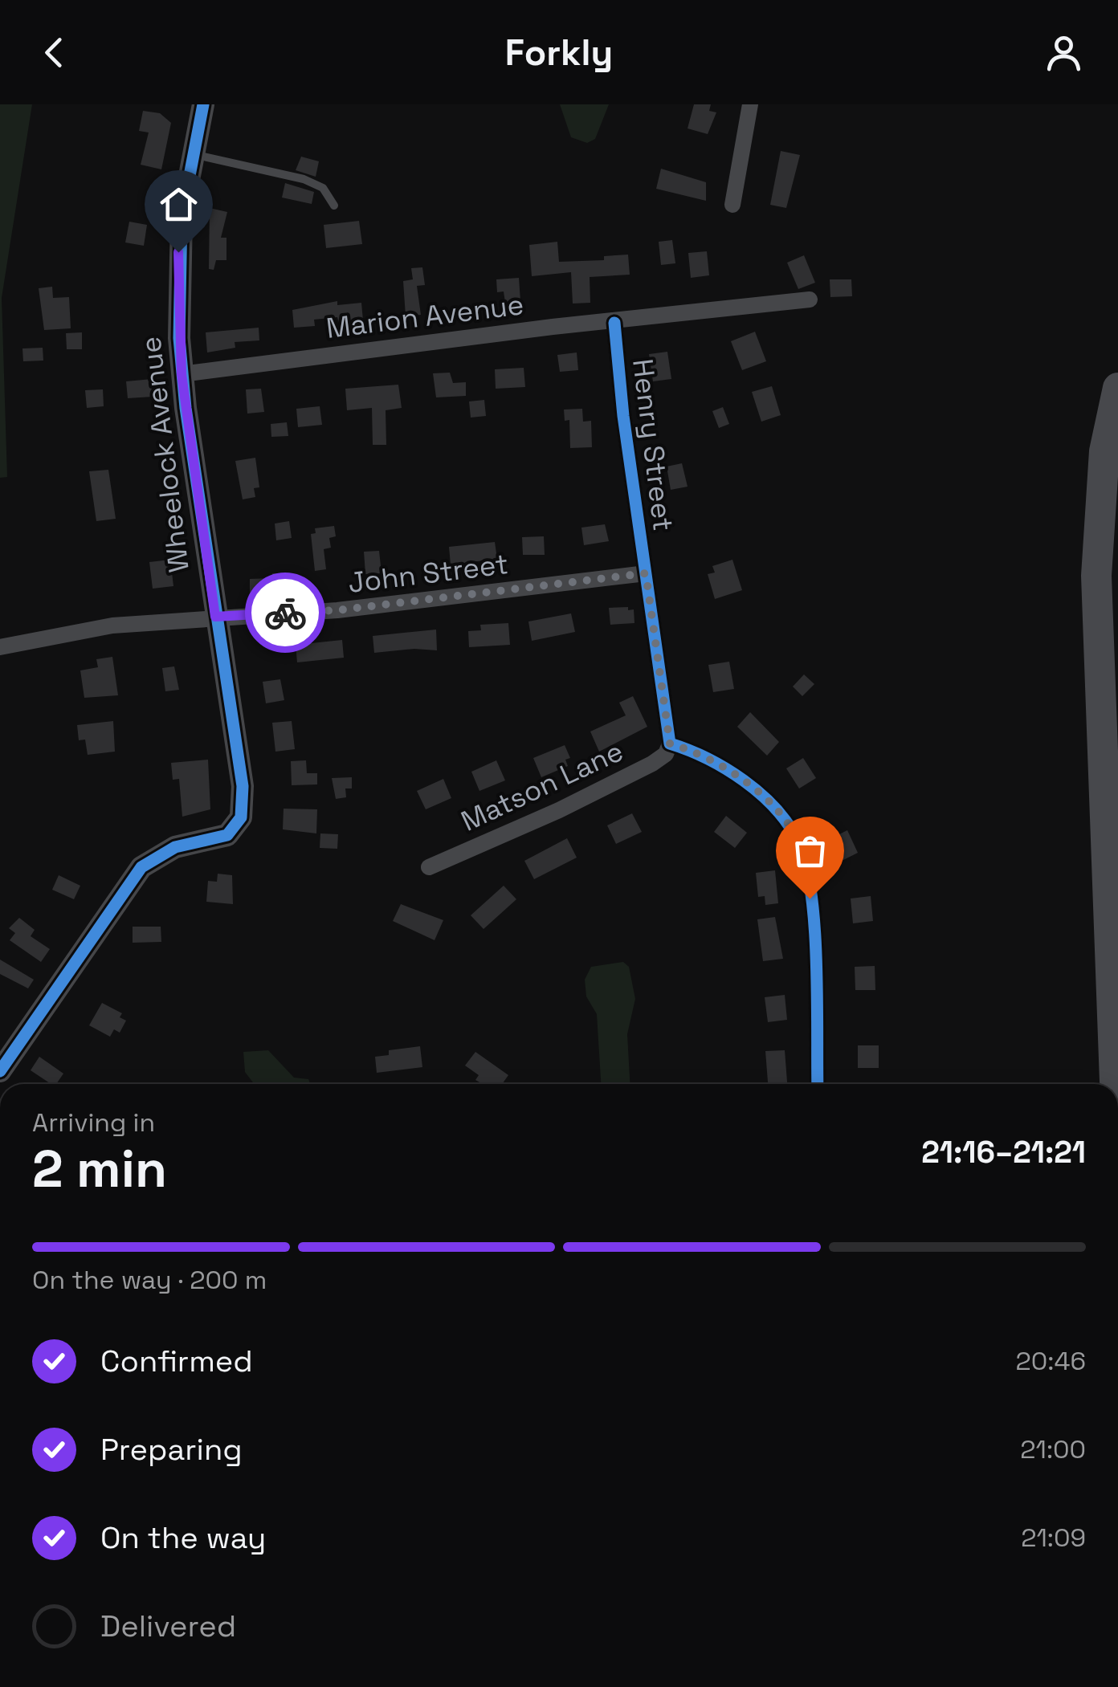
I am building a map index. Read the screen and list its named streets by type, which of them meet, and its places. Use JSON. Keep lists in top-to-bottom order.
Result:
{
  "streets": {
    "street": [
      "Marion Avenue",
      "Henry Street",
      "Wheelock Avenue",
      "John Street",
      "Matson Lane"
    ]
  },
  "crossings": [
    ["Marion Avenue", "Henry Street"],
    ["Marion Avenue", "Wheelock Avenue"],
    ["Henry Street", "John Street"],
    ["Henry Street", "Matson Lane"],
    ["Wheelock Avenue", "John Street"]
  ],
  "page": {
    "header": "Forkly",
    "heading": ["2 min", "Arriving in", "21:16–21:21"],
    "bar": "On the way · 200 m",
    "list": [
      ["Confirmed", "20:46"],
      ["Preparing", "21:00"],
      ["On the way", "21:09"],
      "Delivered"
    ]
  }
}
